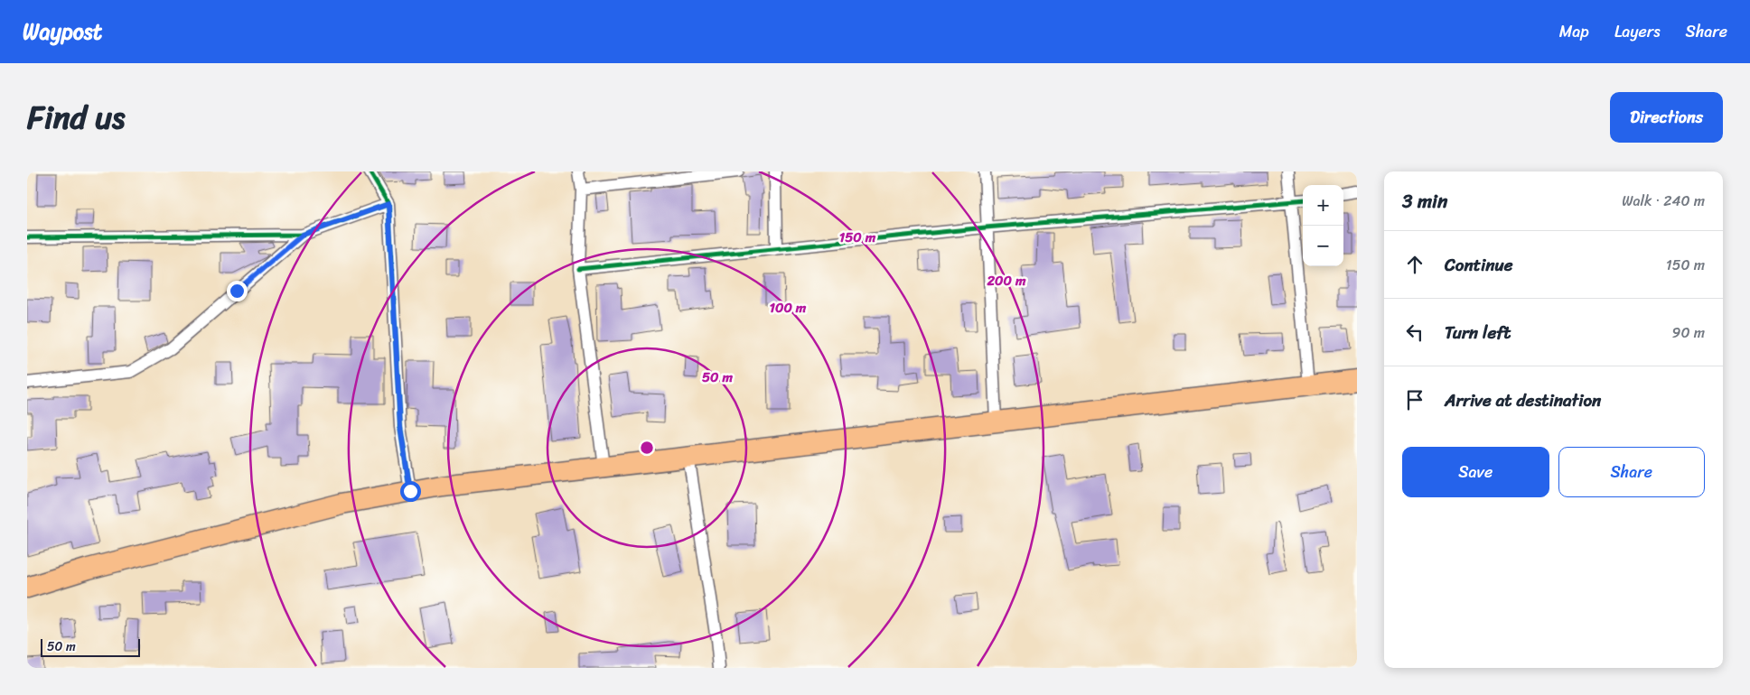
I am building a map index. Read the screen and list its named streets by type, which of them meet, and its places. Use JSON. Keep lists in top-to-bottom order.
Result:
{
  "scale_bar": "50 m",
  "page": {
    "header": "Waypost",
    "nav": ["Map", "Layers", "Share"],
    "title": "Find us",
    "buttons": [
      "Directions",
      ["Save", "Share"]
    ],
    "heading": ["3 min", "Walk · 240 m"],
    "map_buttons": ["+", "−"],
    "list": [
      ["Continue", "150 m"],
      ["Turn left", "90 m"],
      "Arrive at destination"
    ],
    "scale": "50 m"
  },
  "rings": [
    "150 m",
    "200 m",
    "100 m",
    "50 m"
  ]
}
